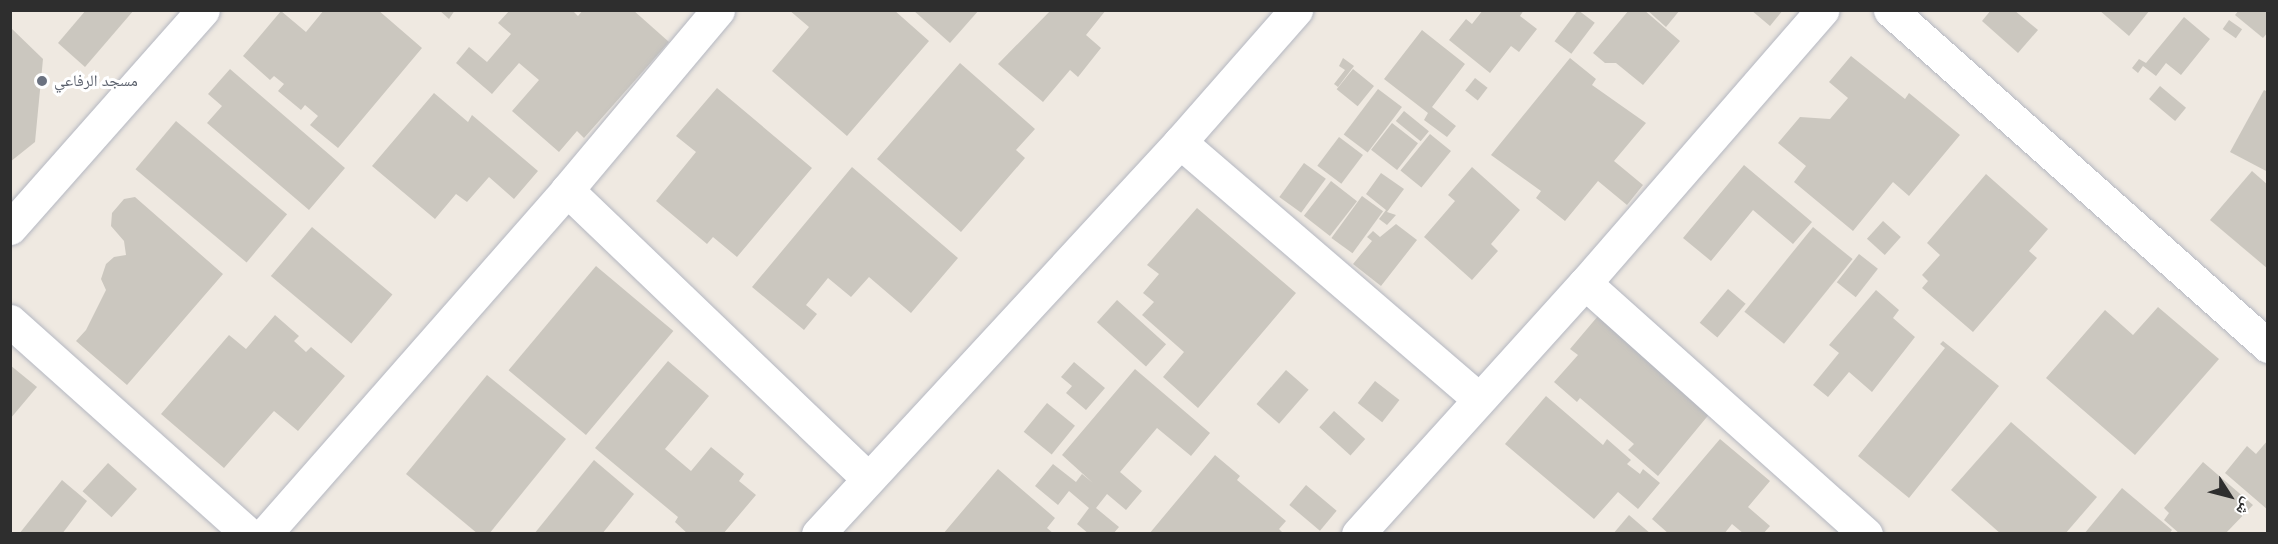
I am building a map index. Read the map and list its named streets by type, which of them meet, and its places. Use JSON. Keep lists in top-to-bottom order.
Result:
{
  "places": ["مسجد الرفاعي"],
  "north": "bottom right"
}
